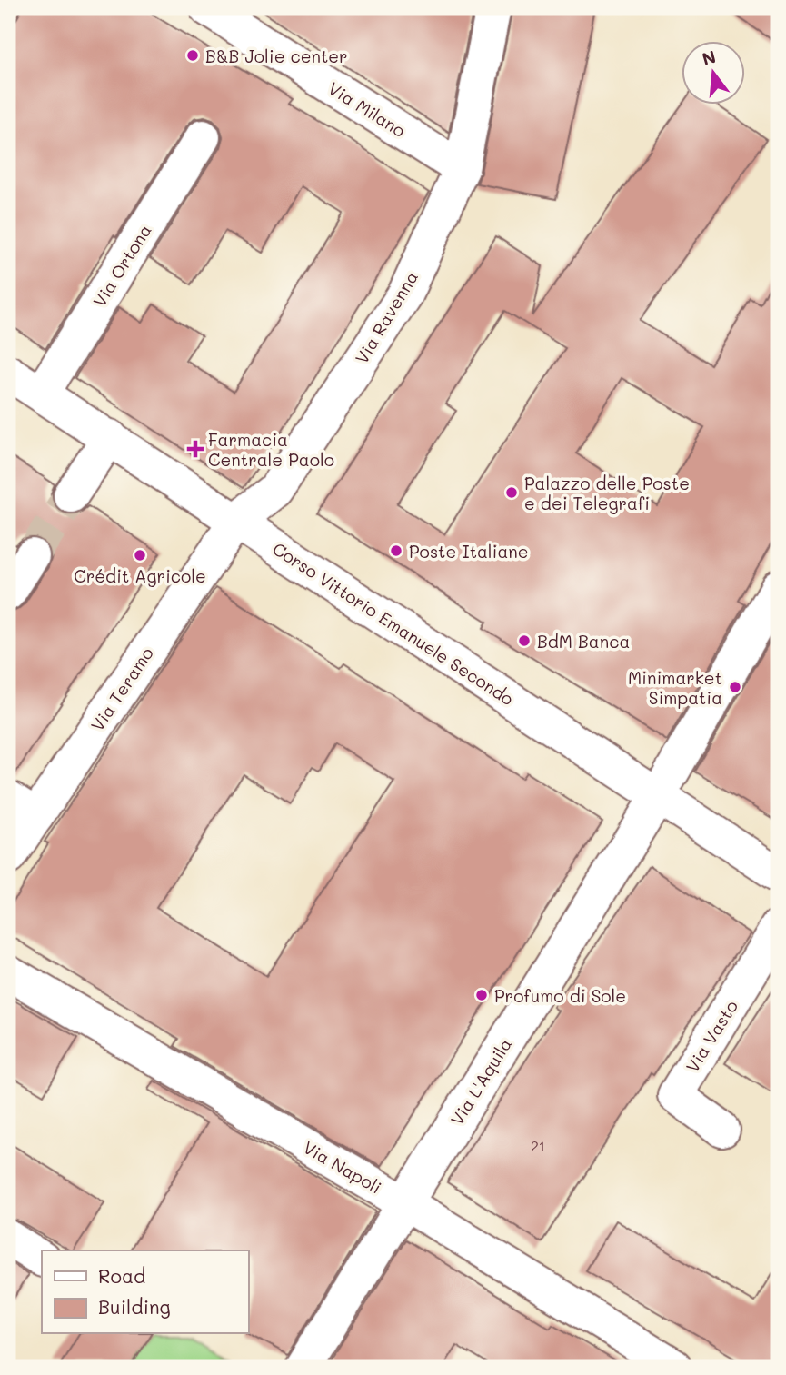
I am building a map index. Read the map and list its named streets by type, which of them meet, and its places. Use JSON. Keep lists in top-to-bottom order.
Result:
{
  "streets": {
    "street": [
      "Via Milano",
      "Via Ortona",
      "Via Ravenna",
      "Corso Vittorio Emanuele Secondo",
      "Via Teramo",
      "Via Vasto",
      "Via L'Aquila",
      "Via Napoli"
    ]
  },
  "crossings": [
    ["Via Milano", "Via Ravenna"],
    ["Via Ortona", "Corso Vittorio Emanuele Secondo"],
    ["Via Ravenna", "Corso Vittorio Emanuele Secondo"],
    ["Via Ravenna", "Via Teramo"],
    ["Corso Vittorio Emanuele Secondo", "Via Teramo"],
    ["Corso Vittorio Emanuele Secondo", "Via L'Aquila"],
    ["Via L'Aquila", "Via Napoli"]
  ],
  "places": {
    "other": [
      "B&B Jolie center",
      "Palazzo delle Poste e dei Telegrafi",
      "Poste Italiane",
      "Crédit Agricole",
      "BdM Banca",
      "Minimarket Simpatia",
      "Profumo di Sole"
    ],
    "health": ["Farmacia Centrale Paolo"]
  },
  "house_numbers": ["21"],
  "legend": ["Road", "Building"],
  "north": "top"
}
